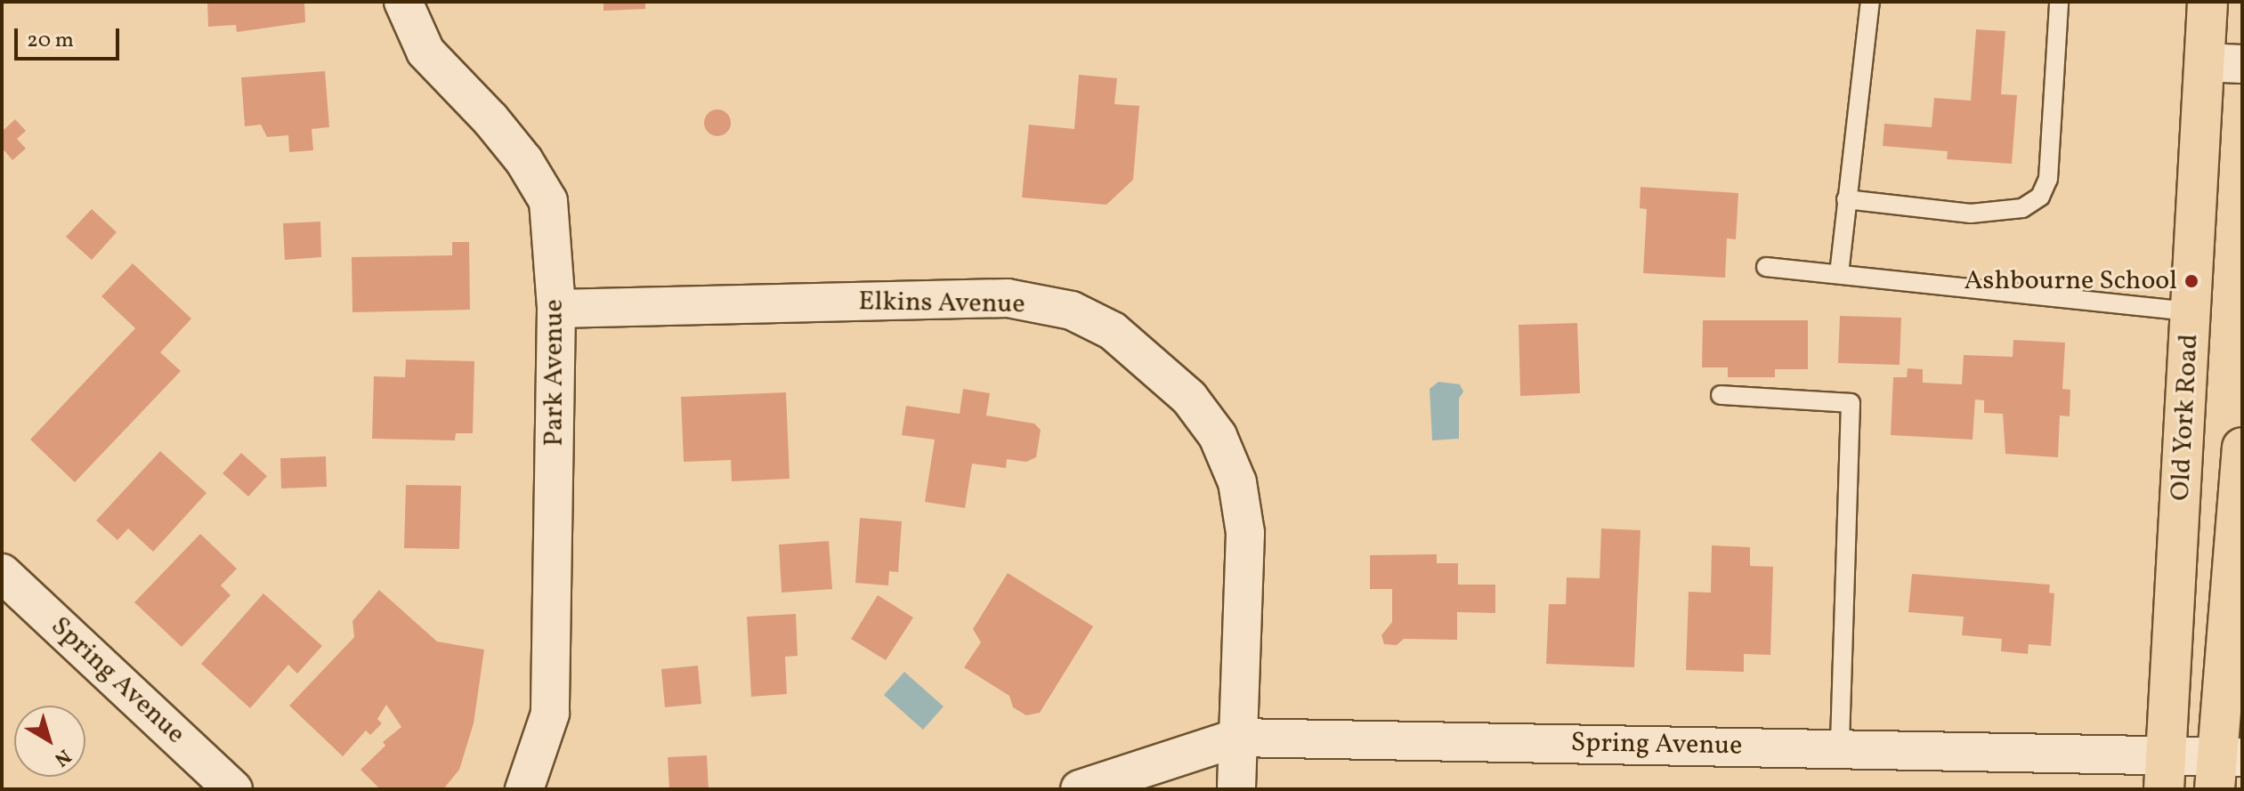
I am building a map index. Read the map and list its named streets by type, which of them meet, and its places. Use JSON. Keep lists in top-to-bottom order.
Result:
{
  "streets": {
    "highway": ["Old York Road"],
    "street": ["Elkins Avenue", "Park Avenue", "Spring Avenue"]
  },
  "crossings": [
    ["Elkins Avenue", "Park Avenue"],
    ["Elkins Avenue", "Spring Avenue"],
    ["Old York Road", "Spring Avenue"]
  ],
  "places": ["Ashbourne School"],
  "scale_bar": "20 m",
  "north": "bottom right"
}
